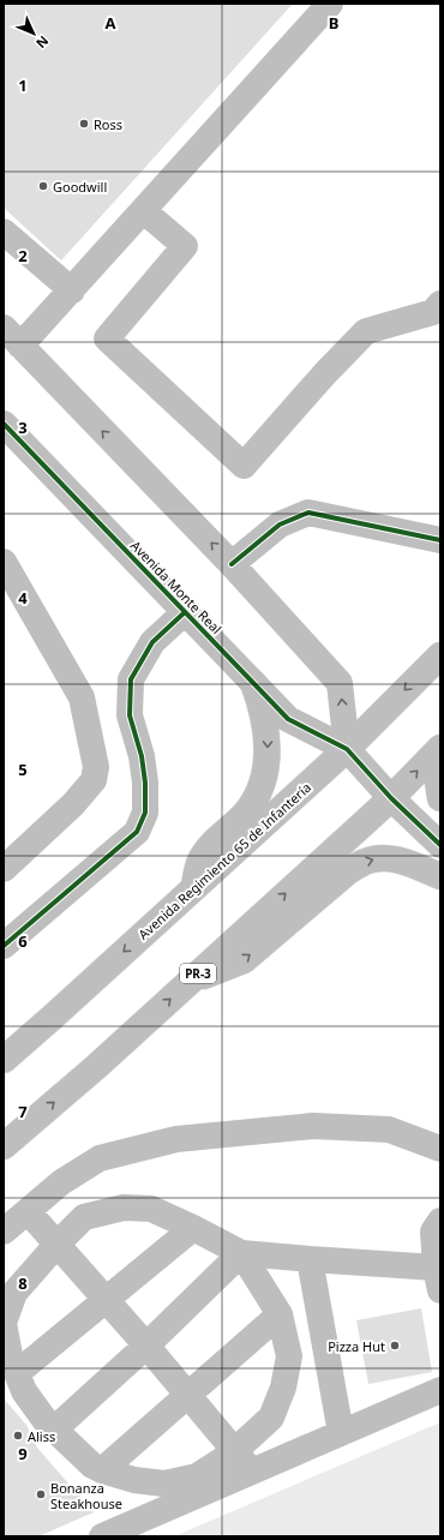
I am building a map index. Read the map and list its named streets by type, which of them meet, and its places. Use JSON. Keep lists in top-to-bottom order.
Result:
{
  "streets": {
    "street": ["Avenida Monte Real", "Avenida Regimiento 65 de Infantería", "PR-3"]
  },
  "crossings": [
    ["Avenida Monte Real", "Avenida Regimiento 65 de Infantería"]
  ],
  "places": [
    "Ross",
    "Goodwill",
    "Pizza Hut",
    "Aliss",
    "Bonanza Steakhouse"
  ],
  "north": "bottom right",
  "grid": {
    "columns": ["A", "B"],
    "rows": [
      "1",
      "2",
      "3",
      "4",
      "5",
      "6",
      "7",
      "8",
      "9"
    ]
  }
}
